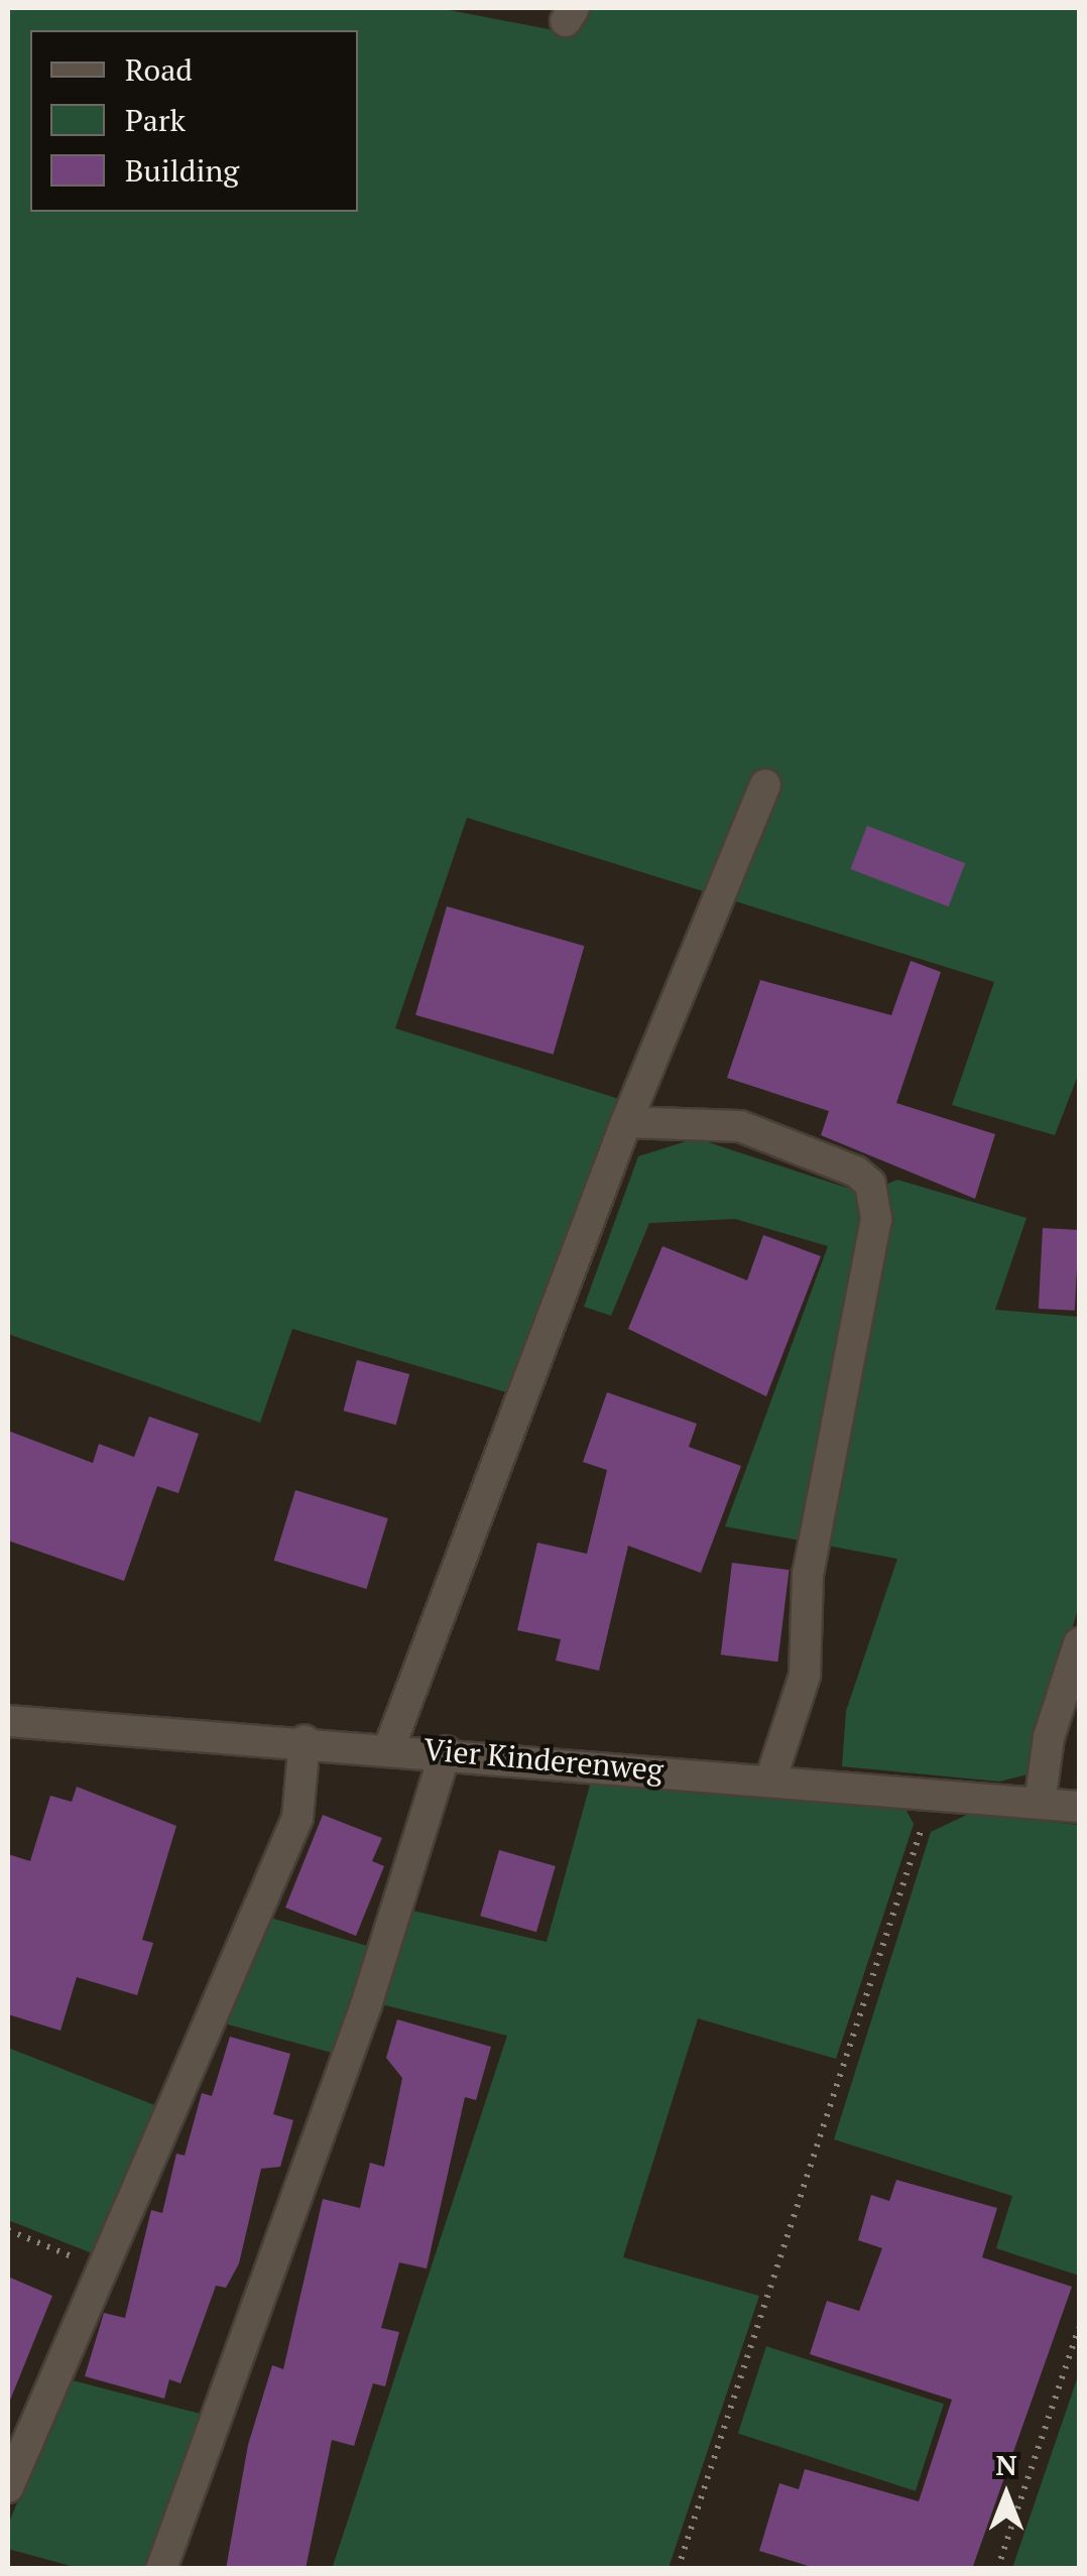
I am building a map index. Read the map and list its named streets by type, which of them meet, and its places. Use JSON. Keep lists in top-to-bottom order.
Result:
{
  "streets": {
    "street": ["Vier Kinderenweg"]
  },
  "legend": ["Road", "Park", "Building"],
  "north": "top"
}
